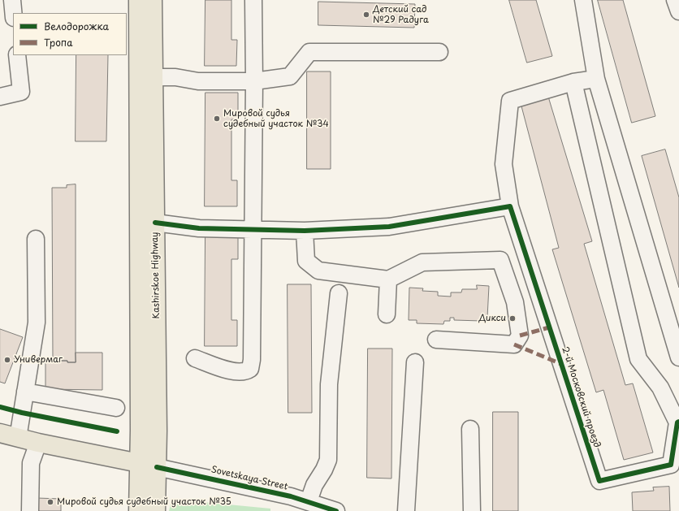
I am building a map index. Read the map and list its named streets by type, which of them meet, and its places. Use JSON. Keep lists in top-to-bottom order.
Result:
{
  "streets": {
    "main road": ["Kashirskoe Highway"],
    "street": ["2-й Московский проезд", "Sovetskaya Street"]
  },
  "crossings": [
    ["Kashirskoe Highway", "Sovetskaya Street"]
  ],
  "places": [
    "Детский сад №29 Радуга",
    "Мировой судья судебный участок №34",
    "Дикси",
    "Универмаг",
    "Мировой судья судебный участок №35"
  ],
  "legend": ["Велодорожка", "Тропа"]
}
